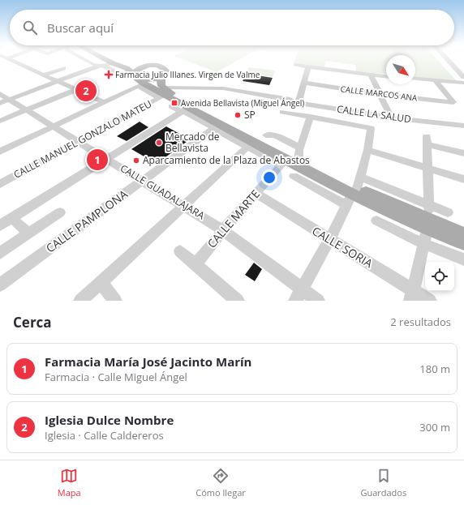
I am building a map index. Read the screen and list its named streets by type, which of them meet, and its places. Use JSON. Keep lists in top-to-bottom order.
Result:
{
  "streets": {
    "street": [
      "CALLE MARCOS ANA",
      "CALLE LA SALUD",
      "CALLE MANUEL GONZALO MATEU",
      "CALLE GUADALAJARA",
      "CALLE MARTE",
      "CALLE PAMPLONA",
      "CALLE SORIA"
    ]
  },
  "crossings": [
    ["CALLE LA SALUD", "CALLE MANUEL GONZALO MATEU"],
    ["CALLE MANUEL GONZALO MATEU", "CALLE GUADALAJARA"],
    ["CALLE GUADALAJARA", "CALLE MARTE"],
    ["CALLE GUADALAJARA", "CALLE PAMPLONA"],
    ["CALLE MARTE", "CALLE SORIA"]
  ],
  "places": {
    "health": ["Farmacia Julio Illanes. Virgen de Valme"],
    "transit": ["Avenida Bellavista (Miguel Ángel)"],
    "other": ["SP", "Mercado de Bellavista", "Aparcamiento de la Plaza de Abastos"]
  },
  "north": "bottom right",
  "page": {
    "search": "Buscar aquí",
    "pins": ["2", "1"],
    "heading": ["Cerca", "2 resultados"],
    "list": [
      {
        "mark": "1",
        "name": "Farmacia María José Jacinto Marín",
        "note": "Farmacia · Calle Miguel Ángel",
        "value": "180 m"
      },
      {
        "mark": "2",
        "name": "Iglesia Dulce Nombre",
        "note": "Iglesia · Calle Caldereros",
        "value": "300 m"
      }
    ],
    "nav": ["Mapa", "Cómo llegar", "Guardados"]
  }
}
